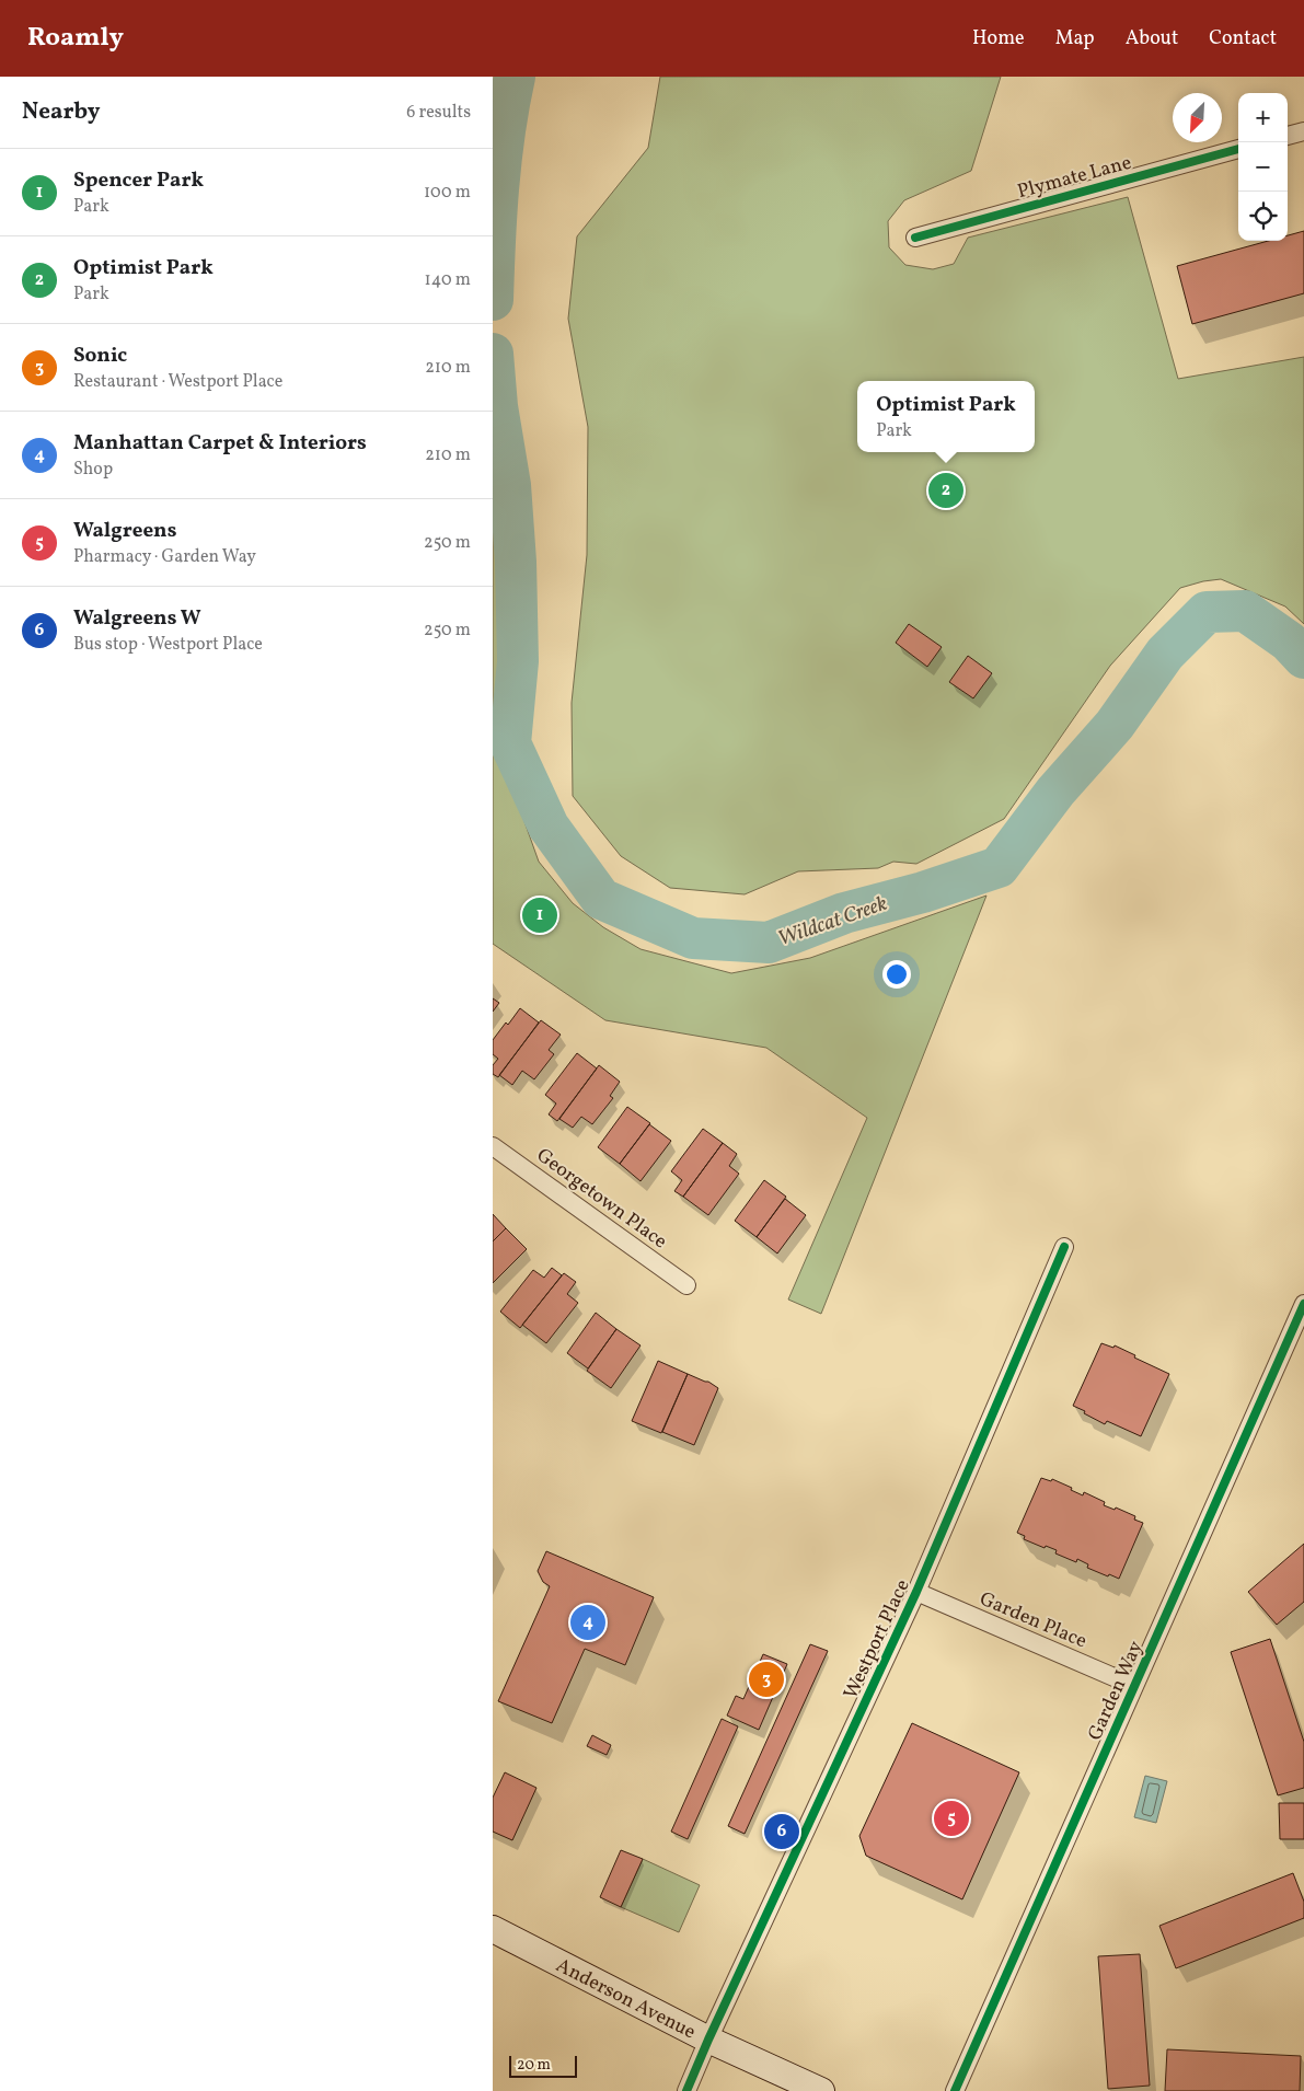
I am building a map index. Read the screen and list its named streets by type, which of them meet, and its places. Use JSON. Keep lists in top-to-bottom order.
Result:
{
  "streets": {
    "main road": ["Anderson Avenue"],
    "street": [
      "Plymate Lane",
      "Georgetown Place",
      "Garden Place",
      "Westport Place",
      "Garden Way"
    ]
  },
  "crossings": [
    ["Garden Place", "Westport Place"],
    ["Garden Place", "Garden Way"],
    ["Westport Place", "Anderson Avenue"]
  ],
  "water": ["Wildcat Creek"],
  "scale_bar": "20 m",
  "north": "bottom left",
  "page": {
    "header": "Roamly",
    "nav": [
      "Home",
      "Map",
      "About",
      "Contact"
    ],
    "heading": ["Nearby", "6 results"],
    "map_buttons": ["+", "−"],
    "list": [
      {
        "mark": "1",
        "name": "Spencer Park",
        "note": "Park",
        "value": "100 m"
      },
      {
        "mark": "2",
        "name": "Optimist Park",
        "note": "Park",
        "value": "140 m"
      },
      {
        "mark": "3",
        "name": "Sonic",
        "note": "Restaurant · Westport Place",
        "value": "210 m"
      },
      {
        "mark": "4",
        "name": "Manhattan Carpet & Interiors",
        "note": "Shop",
        "value": "210 m"
      },
      {
        "mark": "5",
        "name": "Walgreens",
        "note": "Pharmacy · Garden Way",
        "value": "250 m"
      },
      {
        "mark": "6",
        "name": "Walgreens W",
        "note": "Bus stop · Westport Place",
        "value": "250 m"
      }
    ],
    "popup": ["Optimist Park", "Park"],
    "pins": [
      "2",
      "1",
      "4",
      "3",
      "5",
      "6"
    ],
    "scale": "20 m"
  }
}
